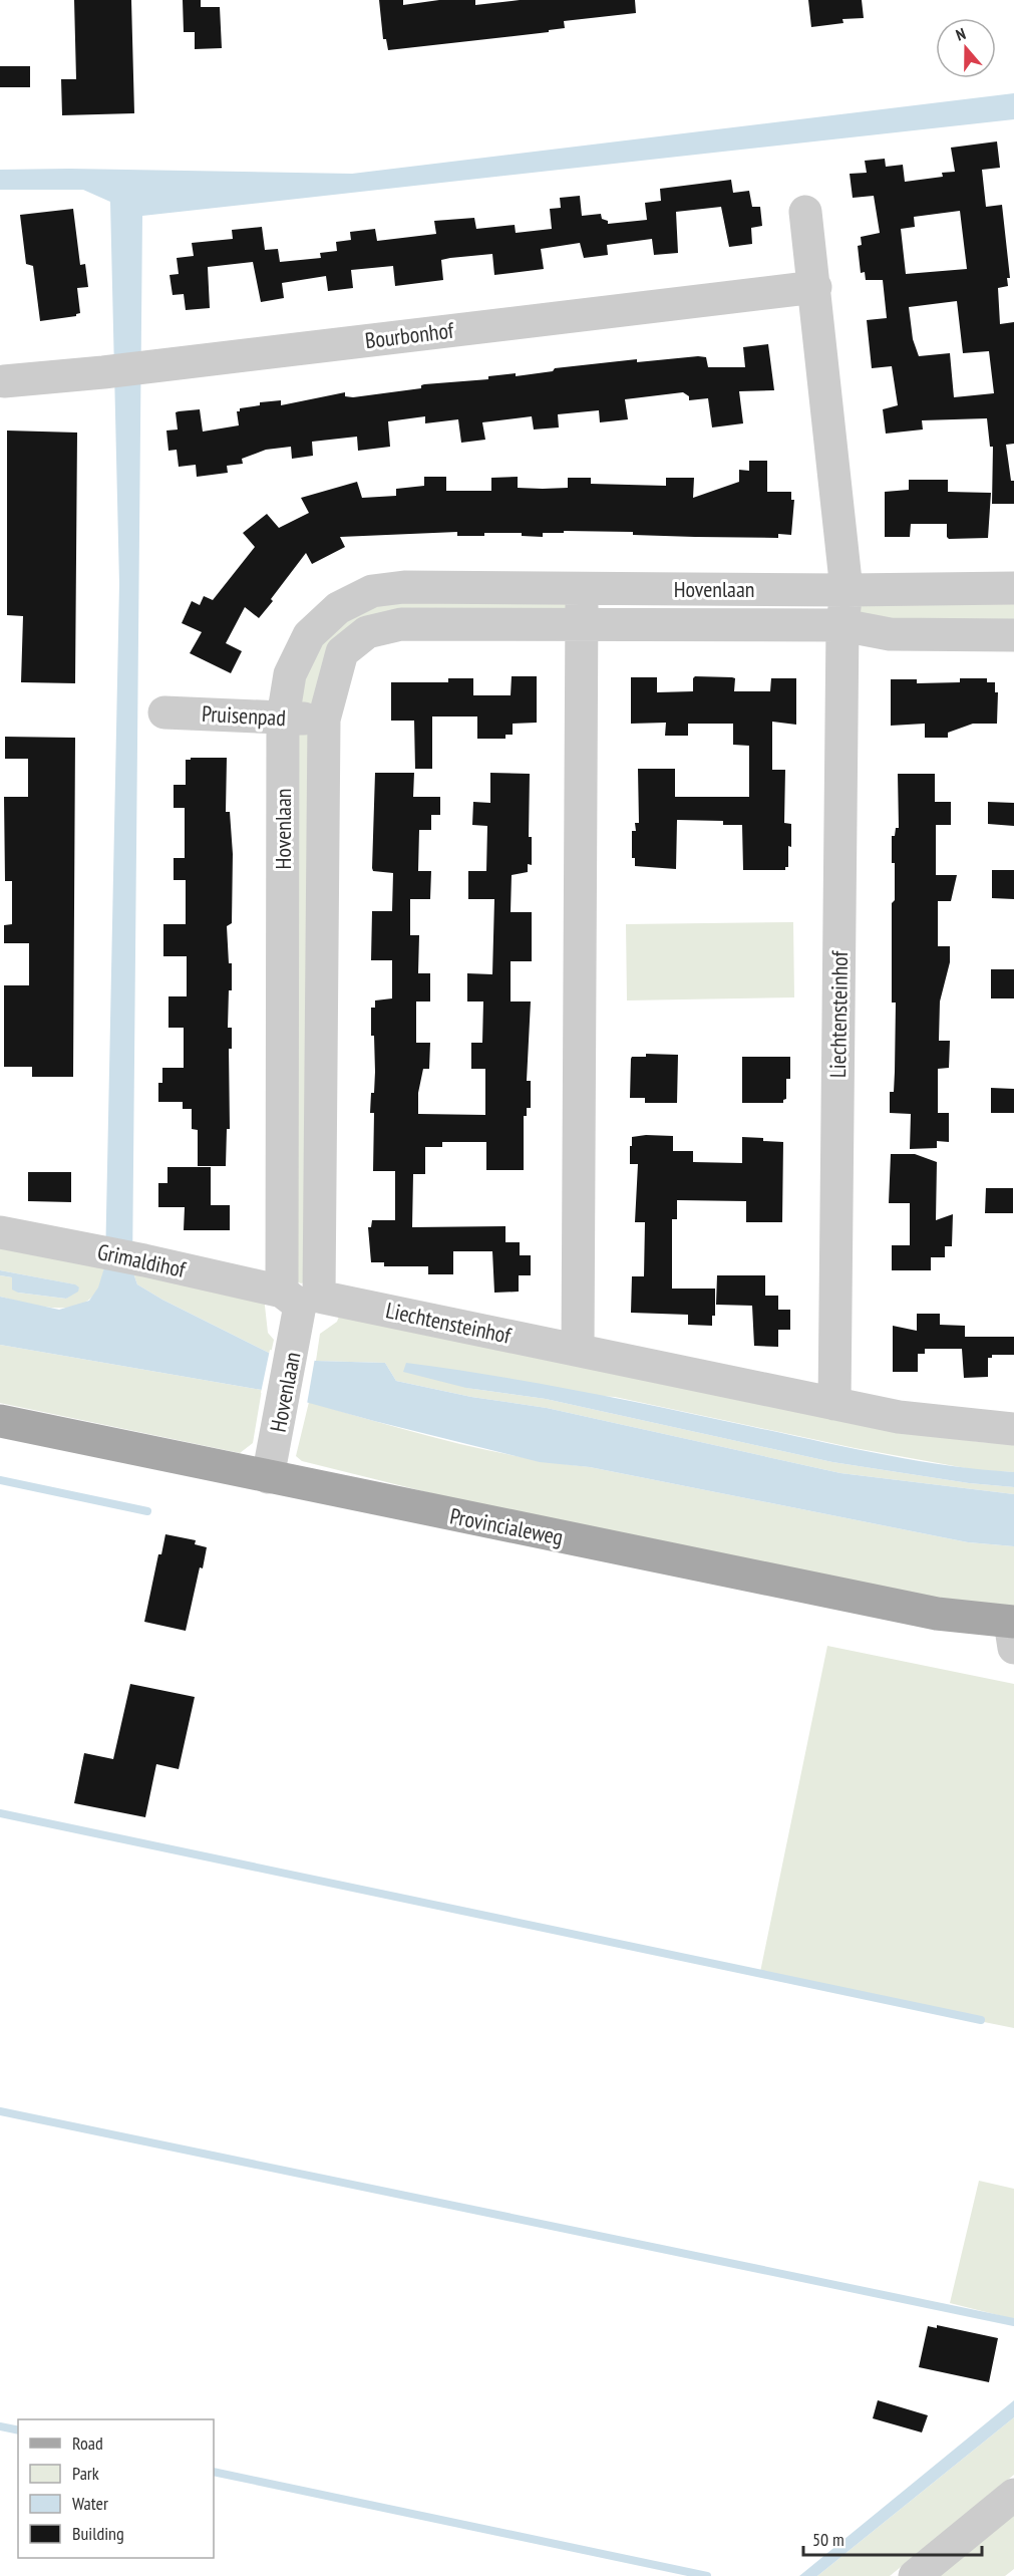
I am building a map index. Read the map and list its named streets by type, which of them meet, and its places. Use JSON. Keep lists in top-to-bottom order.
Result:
{
  "streets": {
    "main road": ["Provincialeweg"],
    "street": [
      "Bourbonhof",
      "Hovenlaan",
      "Pruisenpad",
      "Liechtensteinhof",
      "Grimaldihof"
    ]
  },
  "crossings": [
    ["Hovenlaan", "Pruisenpad"],
    ["Hovenlaan", "Liechtensteinhof"],
    ["Hovenlaan", "Grimaldihof"],
    ["Hovenlaan", "Provincialeweg"],
    ["Liechtensteinhof", "Grimaldihof"]
  ],
  "legend": [
    "Road",
    "Park",
    "Water",
    "Building"
  ],
  "scale_bar": "50 m",
  "north": "top"
}
